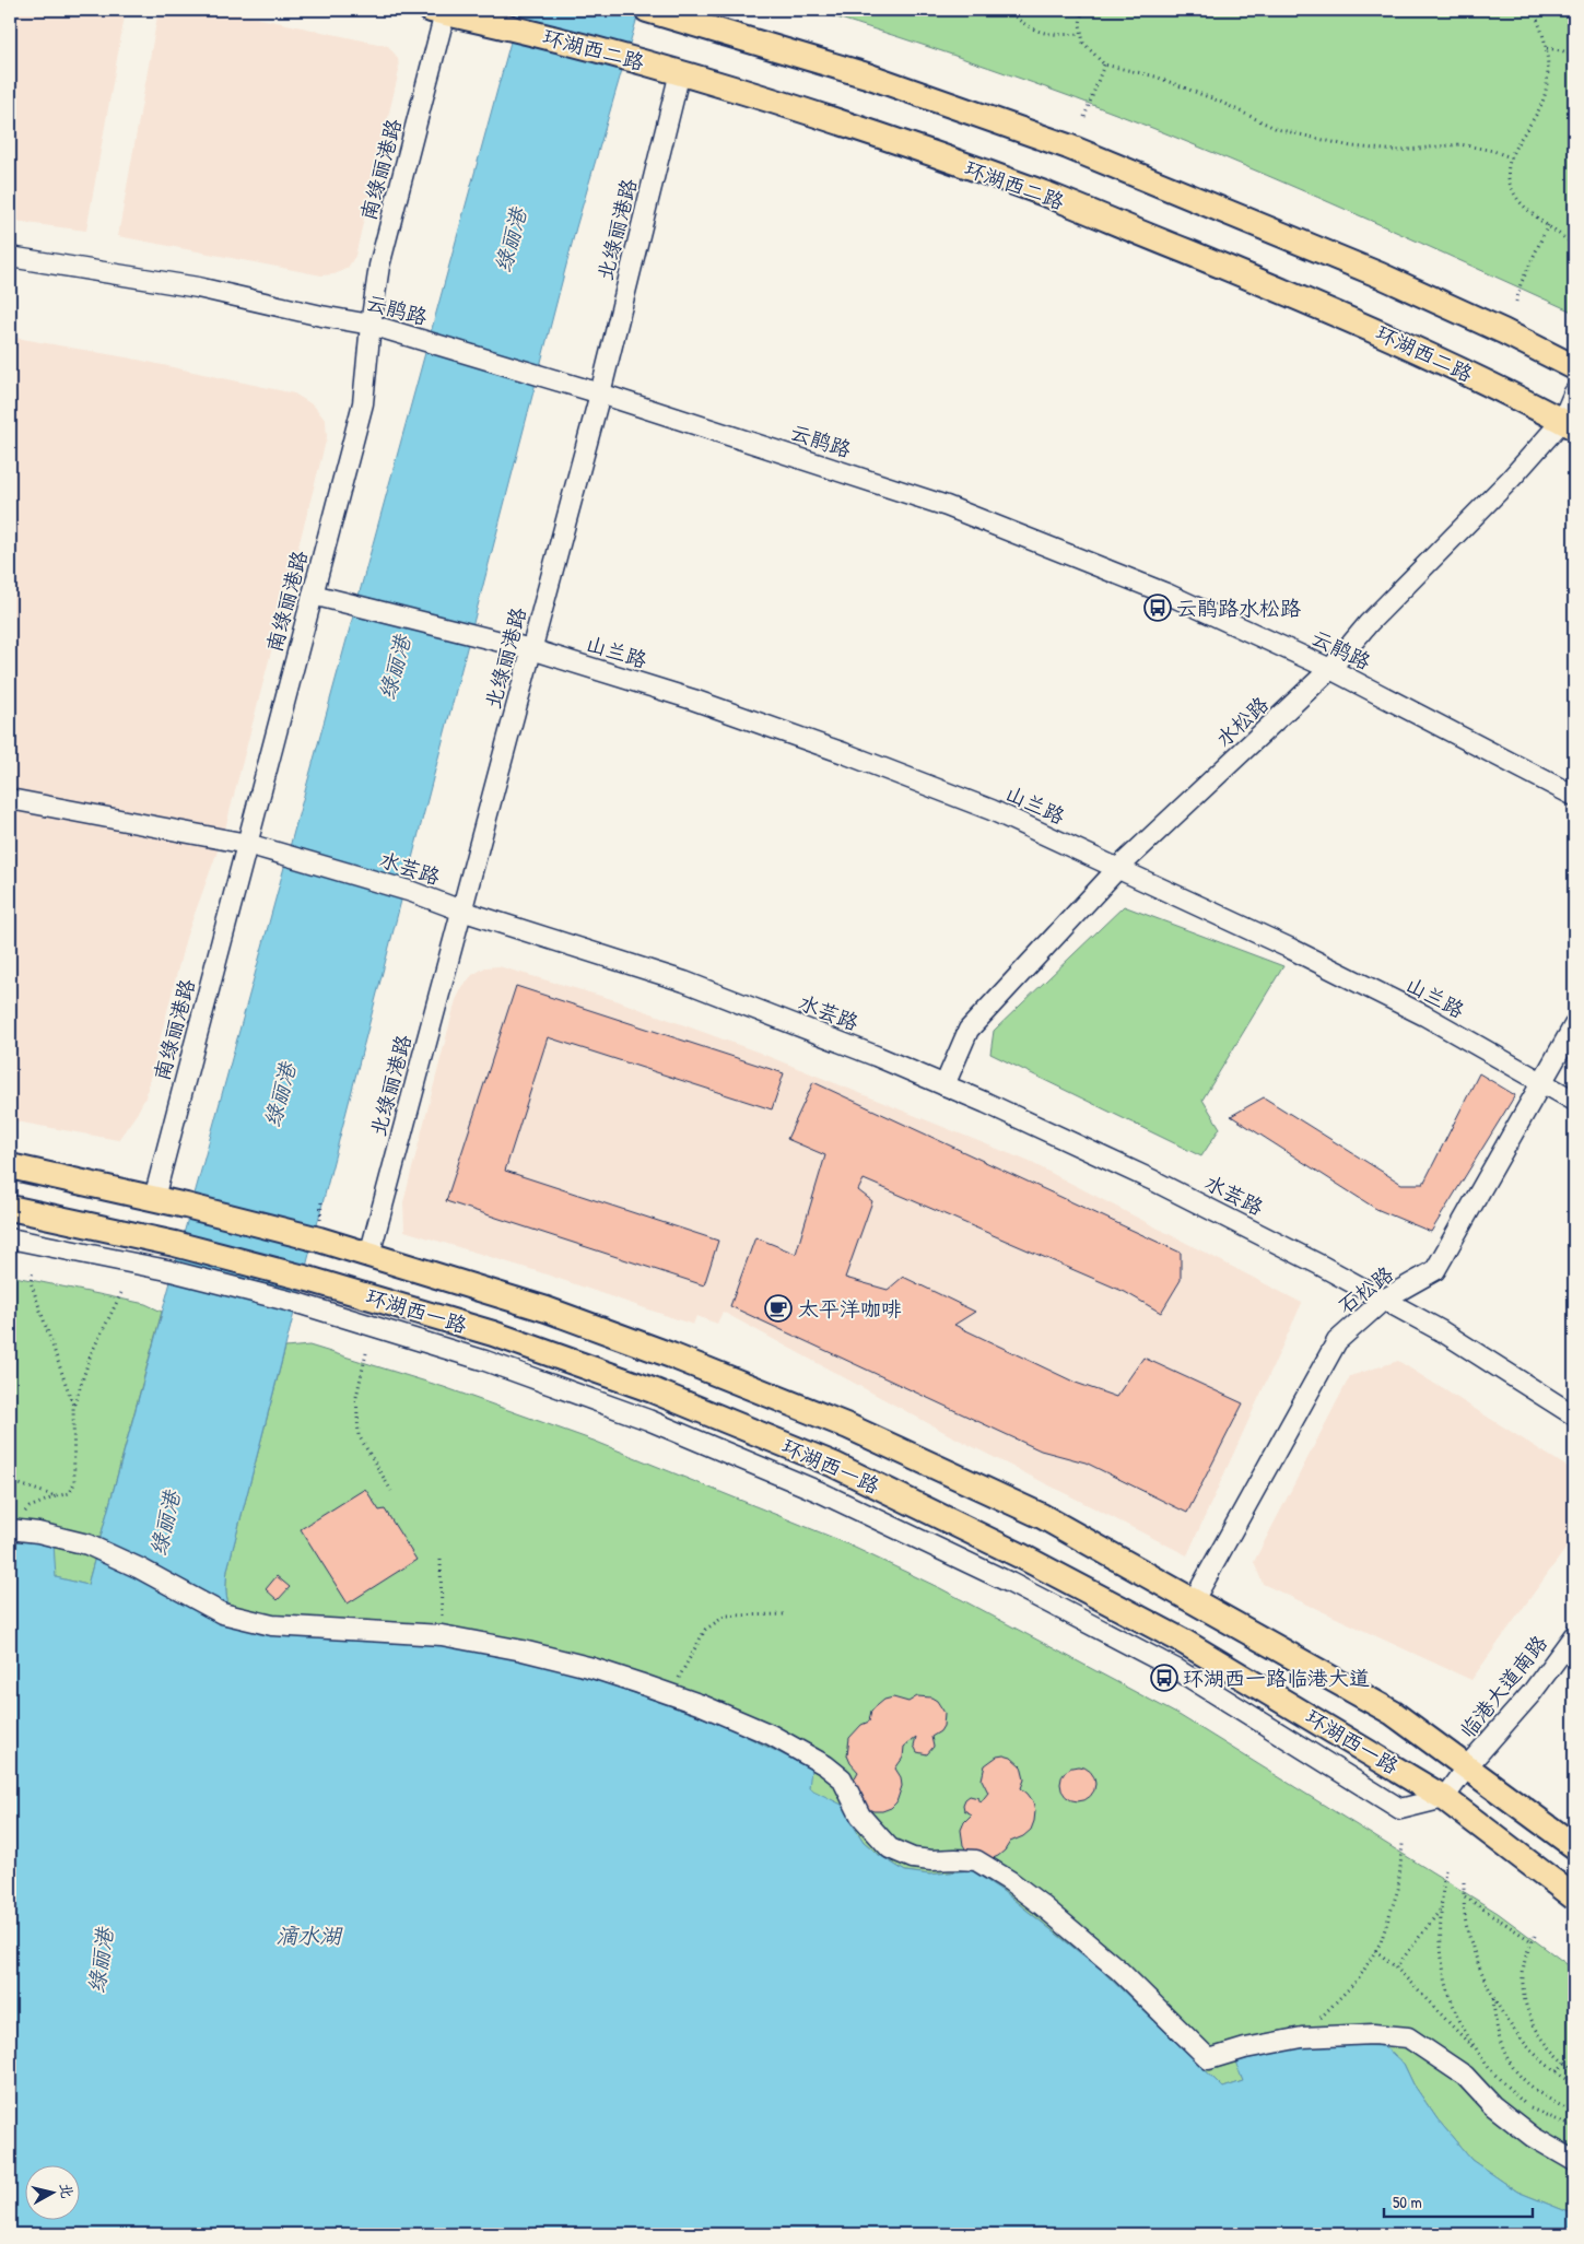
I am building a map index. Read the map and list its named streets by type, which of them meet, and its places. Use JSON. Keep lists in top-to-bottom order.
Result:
{
  "streets": {
    "main road": ["环湖西二路", "环湖西一路"],
    "street": [
      "南绿丽港路",
      "北绿丽港路",
      "云鹃路",
      "山兰路",
      "水松路",
      "水芸路",
      "石松路",
      "临港大道南路"
    ]
  },
  "crossings": [
    ["环湖西二路", "南绿丽港路"],
    ["环湖西二路", "北绿丽港路"],
    ["环湖西二路", "水松路"],
    ["南绿丽港路", "云鹃路"],
    ["南绿丽港路", "山兰路"],
    ["南绿丽港路", "水芸路"],
    ["南绿丽港路", "环湖西一路"],
    ["北绿丽港路", "云鹃路"],
    ["北绿丽港路", "山兰路"],
    ["北绿丽港路", "水芸路"],
    ["北绿丽港路", "环湖西一路"],
    ["云鹃路", "水松路"],
    ["山兰路", "水松路"],
    ["山兰路", "石松路"],
    ["水松路", "水芸路"],
    ["水芸路", "石松路"],
    ["石松路", "环湖西一路"],
    ["环湖西一路", "临港大道南路"]
  ],
  "water": ["绿丽港", "滴水湖"],
  "places": {
    "bus stop": ["云鹃路水松路", "环湖西一路临港大道"],
    "cafe": ["太平洋咖啡"]
  },
  "scale_bar": "50 m",
  "north": "right"
}
